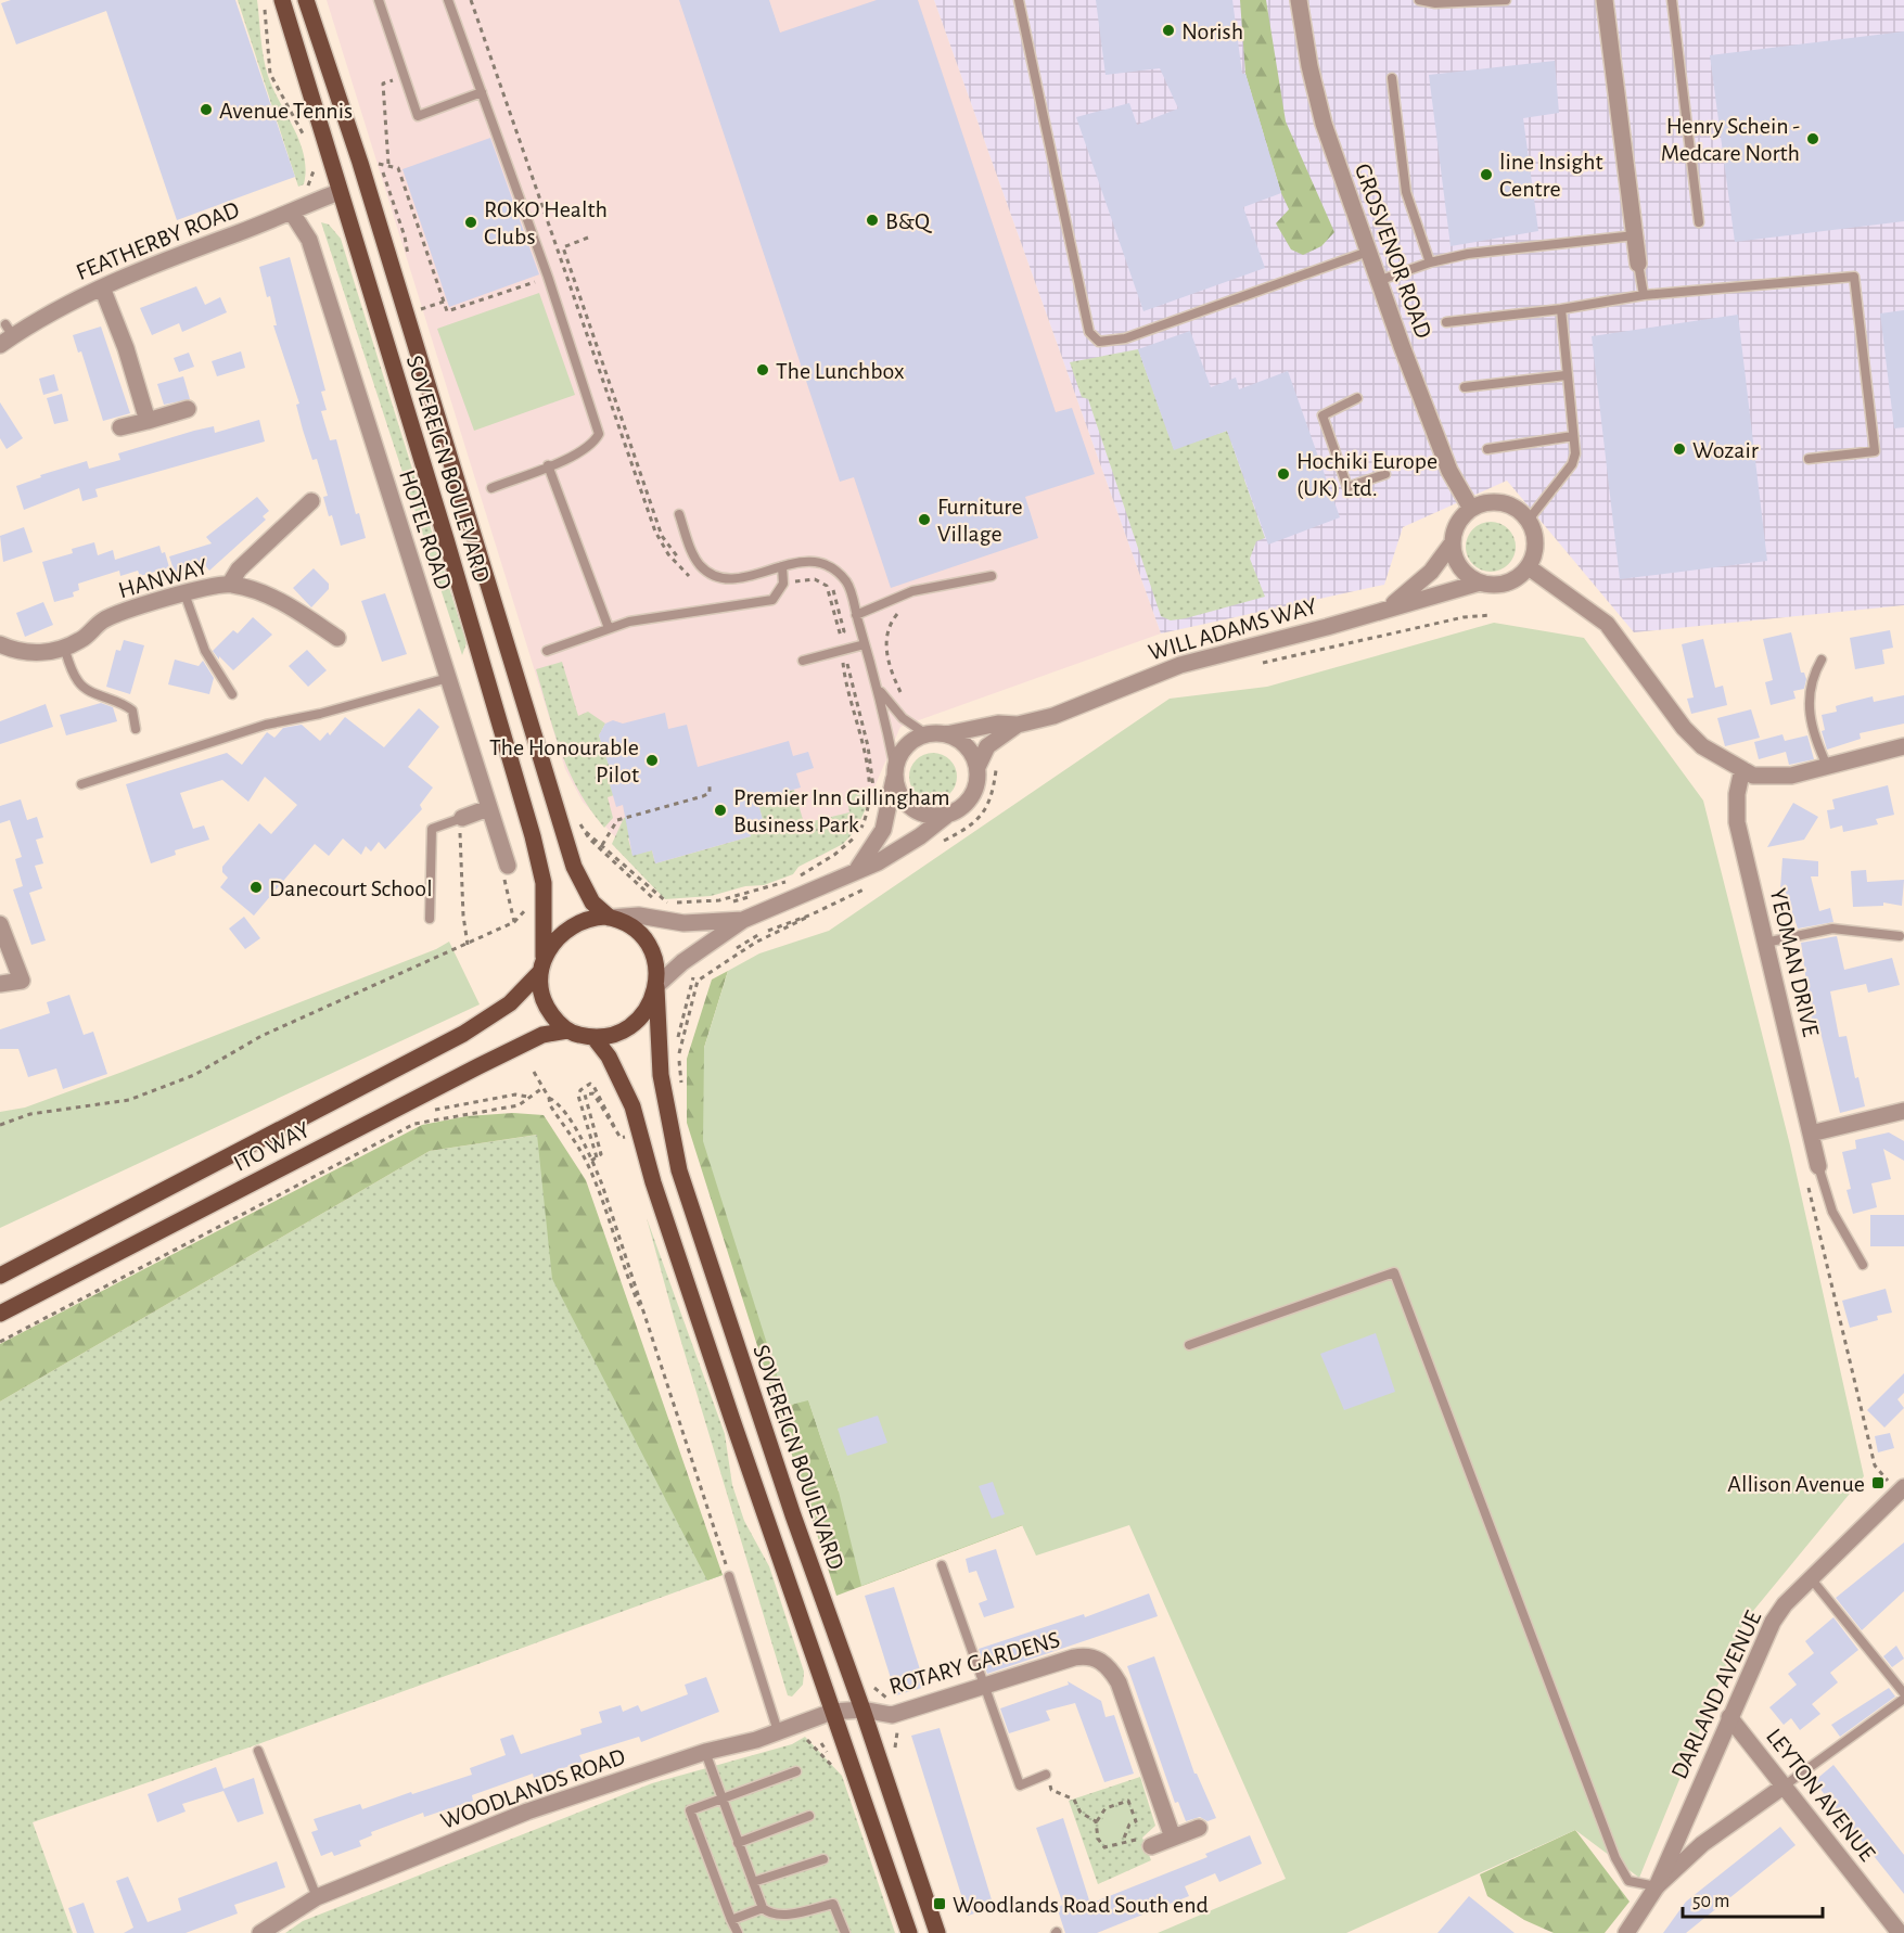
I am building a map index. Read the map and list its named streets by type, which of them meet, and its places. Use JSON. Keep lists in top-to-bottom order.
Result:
{
  "streets": {
    "main road": ["SOVEREIGN BOULEVARD", "ITO WAY"],
    "street": [
      "FEATHERBY ROAD",
      "GROSVENOR ROAD",
      "HOTEL ROAD",
      "HANWAY",
      "WILL ADAMS WAY",
      "YEOMAN DRIVE",
      "ROTARY GARDENS",
      "DARLAND AVENUE",
      "WOODLANDS ROAD",
      "LEYTON AVENUE"
    ]
  },
  "crossings": [
    ["FEATHERBY ROAD", "SOVEREIGN BOULEVARD"],
    ["FEATHERBY ROAD", "HOTEL ROAD"],
    ["GROSVENOR ROAD", "WILL ADAMS WAY"],
    ["SOVEREIGN BOULEVARD", "ITO WAY"],
    ["SOVEREIGN BOULEVARD", "ROTARY GARDENS"],
    ["ROTARY GARDENS", "WOODLANDS ROAD"],
    ["DARLAND AVENUE", "LEYTON AVENUE"]
  ],
  "places": {
    "other": [
      "Norish",
      "Avenue Tennis",
      "Henry Schein - Medcare North",
      "line Insight Centre",
      "B&Q",
      "ROKO Health Clubs",
      "The Lunchbox",
      "Wozair",
      "Hochiki Europe (UK) Ltd.",
      "Furniture Village",
      "The Honourable Pilot",
      "Premier Inn Gillingham Business Park",
      "Danecourt School"
    ],
    "transit": ["Allison Avenue", "Woodlands Road South end"]
  },
  "scale_bar": "50 m"
}
